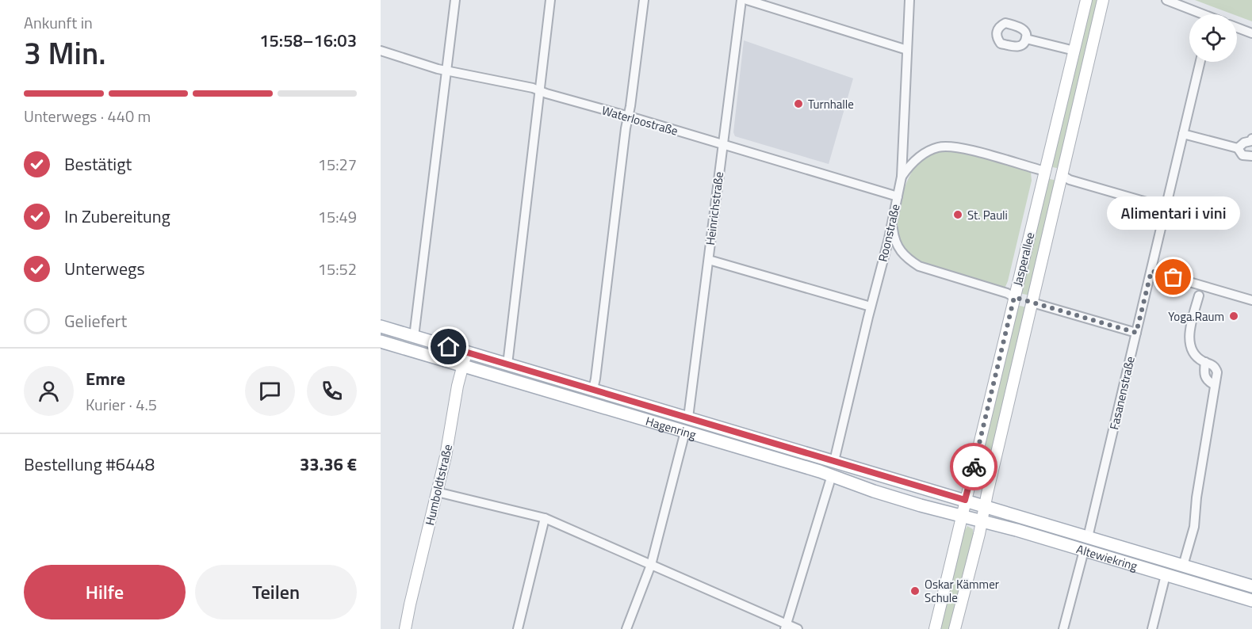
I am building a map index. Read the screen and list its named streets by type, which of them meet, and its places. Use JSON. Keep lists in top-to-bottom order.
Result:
{
  "streets": {
    "main road": ["Hagenring", "Altewiekring"],
    "street": [
      "Waterloostraße",
      "Heinrichstraße",
      "Roonstraße",
      "Jasperallee",
      "Fasanenstraße",
      "Humboldtstraße"
    ]
  },
  "crossings": [
    ["Waterloostraße", "Heinrichstraße"],
    ["Waterloostraße", "Roonstraße"],
    ["Heinrichstraße", "Hagenring"],
    ["Roonstraße", "Hagenring"],
    ["Jasperallee", "Hagenring"],
    ["Jasperallee", "Altewiekring"],
    ["Fasanenstraße", "Altewiekring"],
    ["Hagenring", "Humboldtstraße"],
    ["Hagenring", "Altewiekring"]
  ],
  "places": [
    "Turnhalle",
    "St. Pauli",
    "Alimentari i vini",
    "Yoga.Raum",
    "Oskar Kämmer Schule"
  ],
  "page": {
    "heading": ["3 Min.", "Ankunft in", "15:58–16:03"],
    "panel": [
      "Emre",
      "Kurier · 4.5",
      "Bestellung #6448",
      "33.36 €"
    ],
    "bar": "Unterwegs · 440 m",
    "list": [
      ["Bestätigt", "15:27"],
      ["In Zubereitung", "15:49"],
      ["Unterwegs", "15:52"],
      "Geliefert"
    ],
    "bubble": "Alimentari i vini",
    "buttons": ["Hilfe", "Teilen"]
  }
}
